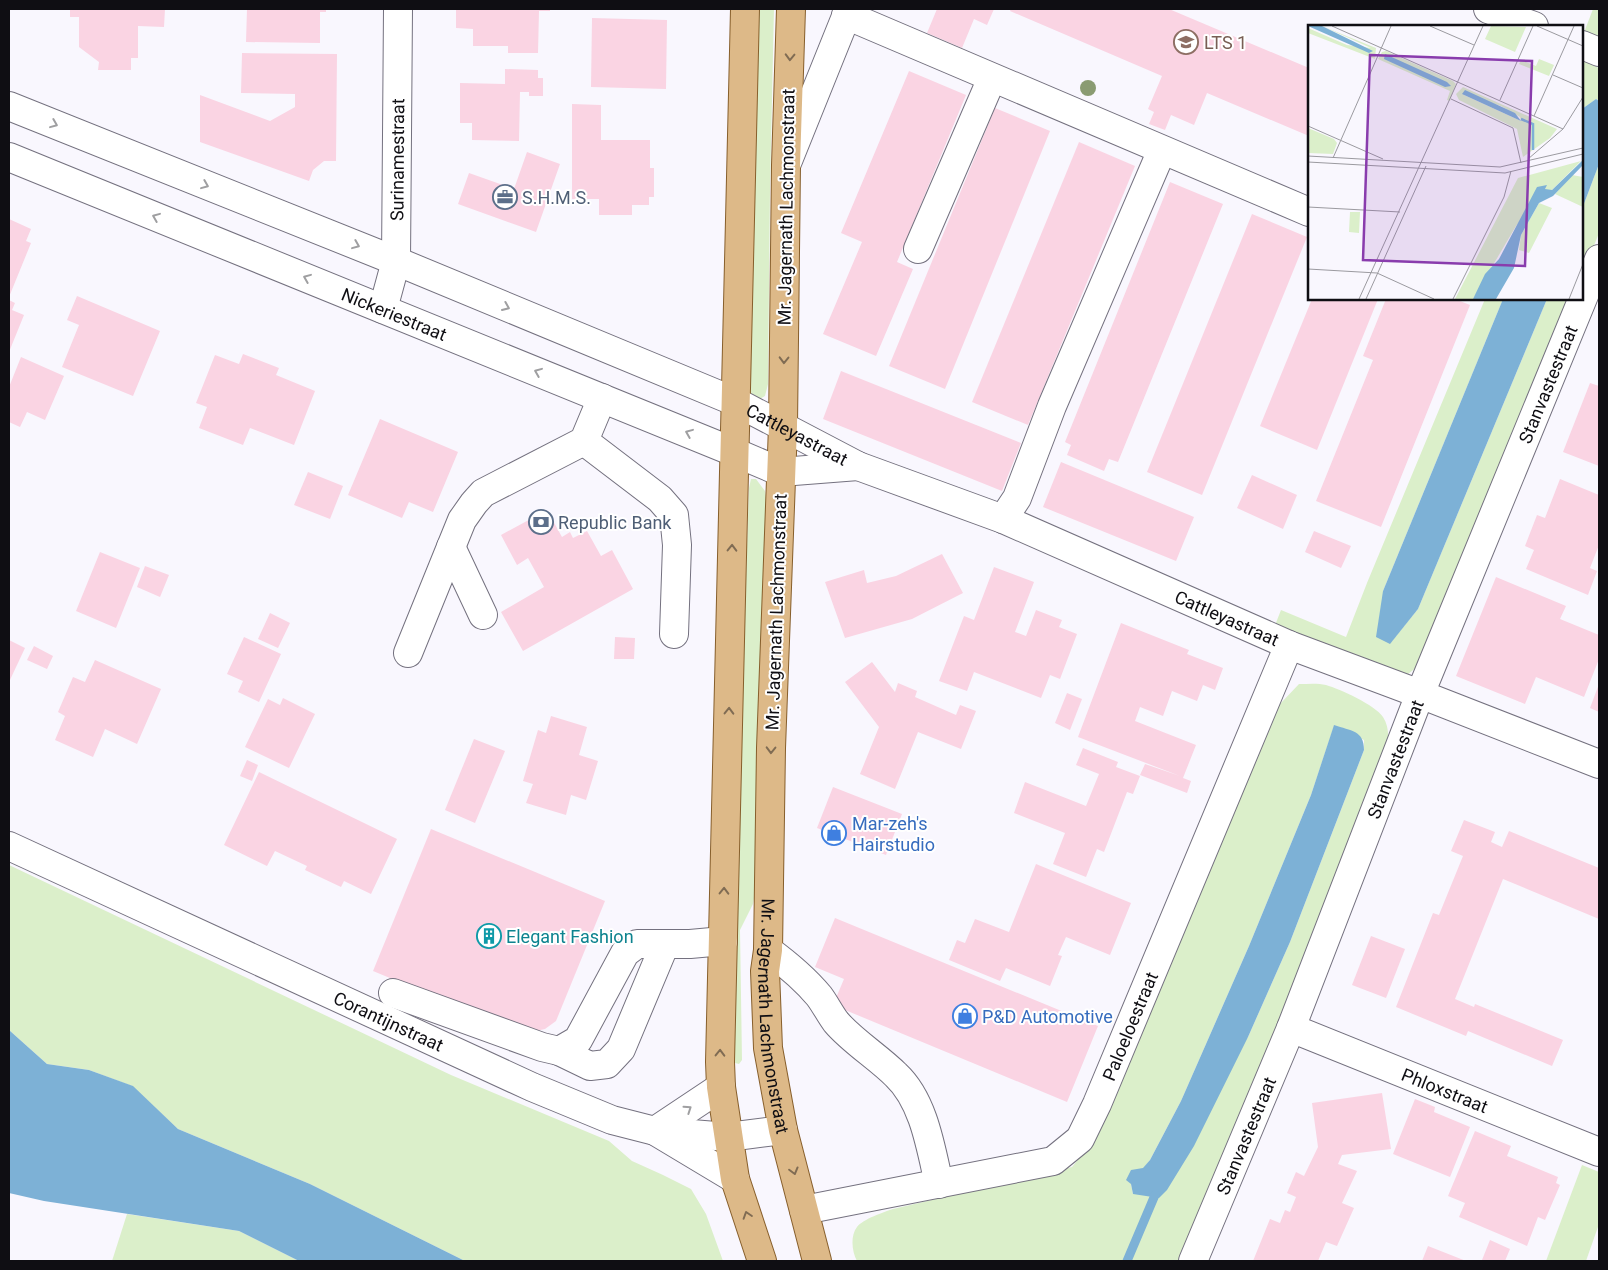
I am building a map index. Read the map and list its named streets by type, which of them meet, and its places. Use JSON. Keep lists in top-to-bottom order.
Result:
{
  "streets": {
    "main road": ["Mr. Jagernath Lachmonstraat"],
    "street": [
      "Surinamestraat",
      "Nickeriestraat",
      "Stanvastestraat",
      "Cattleyastraat",
      "Corantijnstraat",
      "Paloeloestraat",
      "Phloxstraat"
    ]
  },
  "crossings": [
    ["Surinamestraat", "Nickeriestraat"],
    ["Mr. Jagernath Lachmonstraat", "Nickeriestraat"],
    ["Mr. Jagernath Lachmonstraat", "Cattleyastraat"],
    ["Mr. Jagernath Lachmonstraat", "Corantijnstraat"],
    ["Mr. Jagernath Lachmonstraat", "Paloeloestraat"],
    ["Nickeriestraat", "Cattleyastraat"],
    ["Stanvastestraat", "Cattleyastraat"],
    ["Stanvastestraat", "Phloxstraat"],
    ["Cattleyastraat", "Paloeloestraat"]
  ],
  "places": {
    "school or university": ["LTS 1"],
    "office": ["S.H.M.S."],
    "bank": ["Republic Bank"],
    "shop": ["Mar-zeh's Hairstudio", "P&D Automotive"],
    "building": ["Elegant Fashion"]
  }
}
